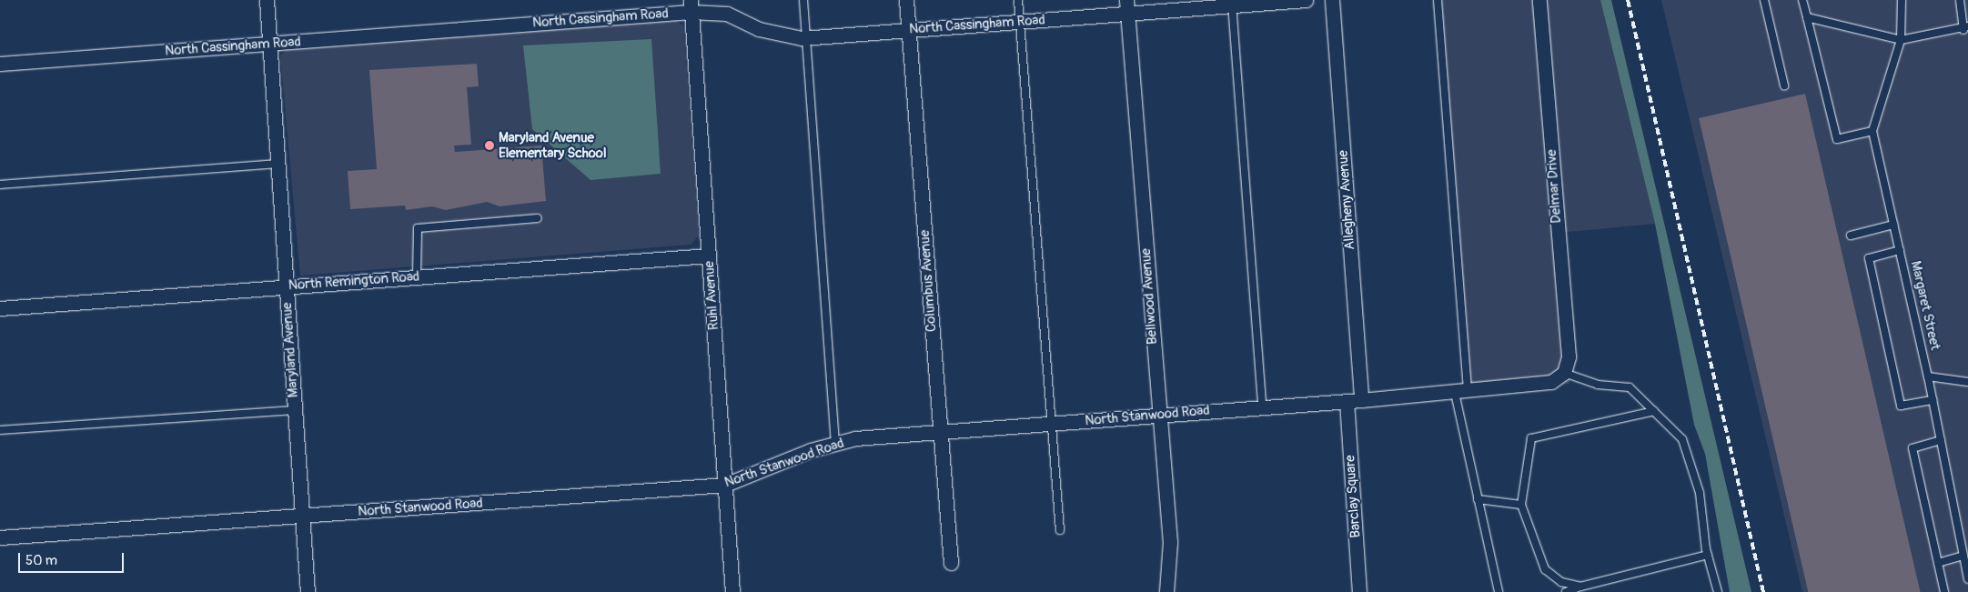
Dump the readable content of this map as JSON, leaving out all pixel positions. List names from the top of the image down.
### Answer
{
  "streets": {
    "street": [
      "North Cassingham Road",
      "Delmar Drive",
      "Allegheny Avenue",
      "North Remington Road",
      "Columbus Avenue",
      "Ruhl Avenue",
      "Bellwood Avenue",
      "Maryland Avenue",
      "North Stanwood Road",
      "Barclay Square"
    ],
    "lane": ["Margaret Street"]
  },
  "crossings": [
    ["North Cassingham Road", "Columbus Avenue"],
    ["North Cassingham Road", "Ruhl Avenue"],
    ["North Cassingham Road", "Bellwood Avenue"],
    ["North Cassingham Road", "Maryland Avenue"],
    ["Delmar Drive", "North Stanwood Road"],
    ["Allegheny Avenue", "North Stanwood Road"],
    ["North Remington Road", "Ruhl Avenue"],
    ["North Remington Road", "Maryland Avenue"],
    ["Columbus Avenue", "North Stanwood Road"],
    ["Ruhl Avenue", "North Stanwood Road"],
    ["Bellwood Avenue", "North Stanwood Road"],
    ["Maryland Avenue", "North Stanwood Road"],
    ["North Stanwood Road", "Barclay Square"]
  ],
  "places": ["Maryland Avenue Elementary School"],
  "scale_bar": "50 m"
}
